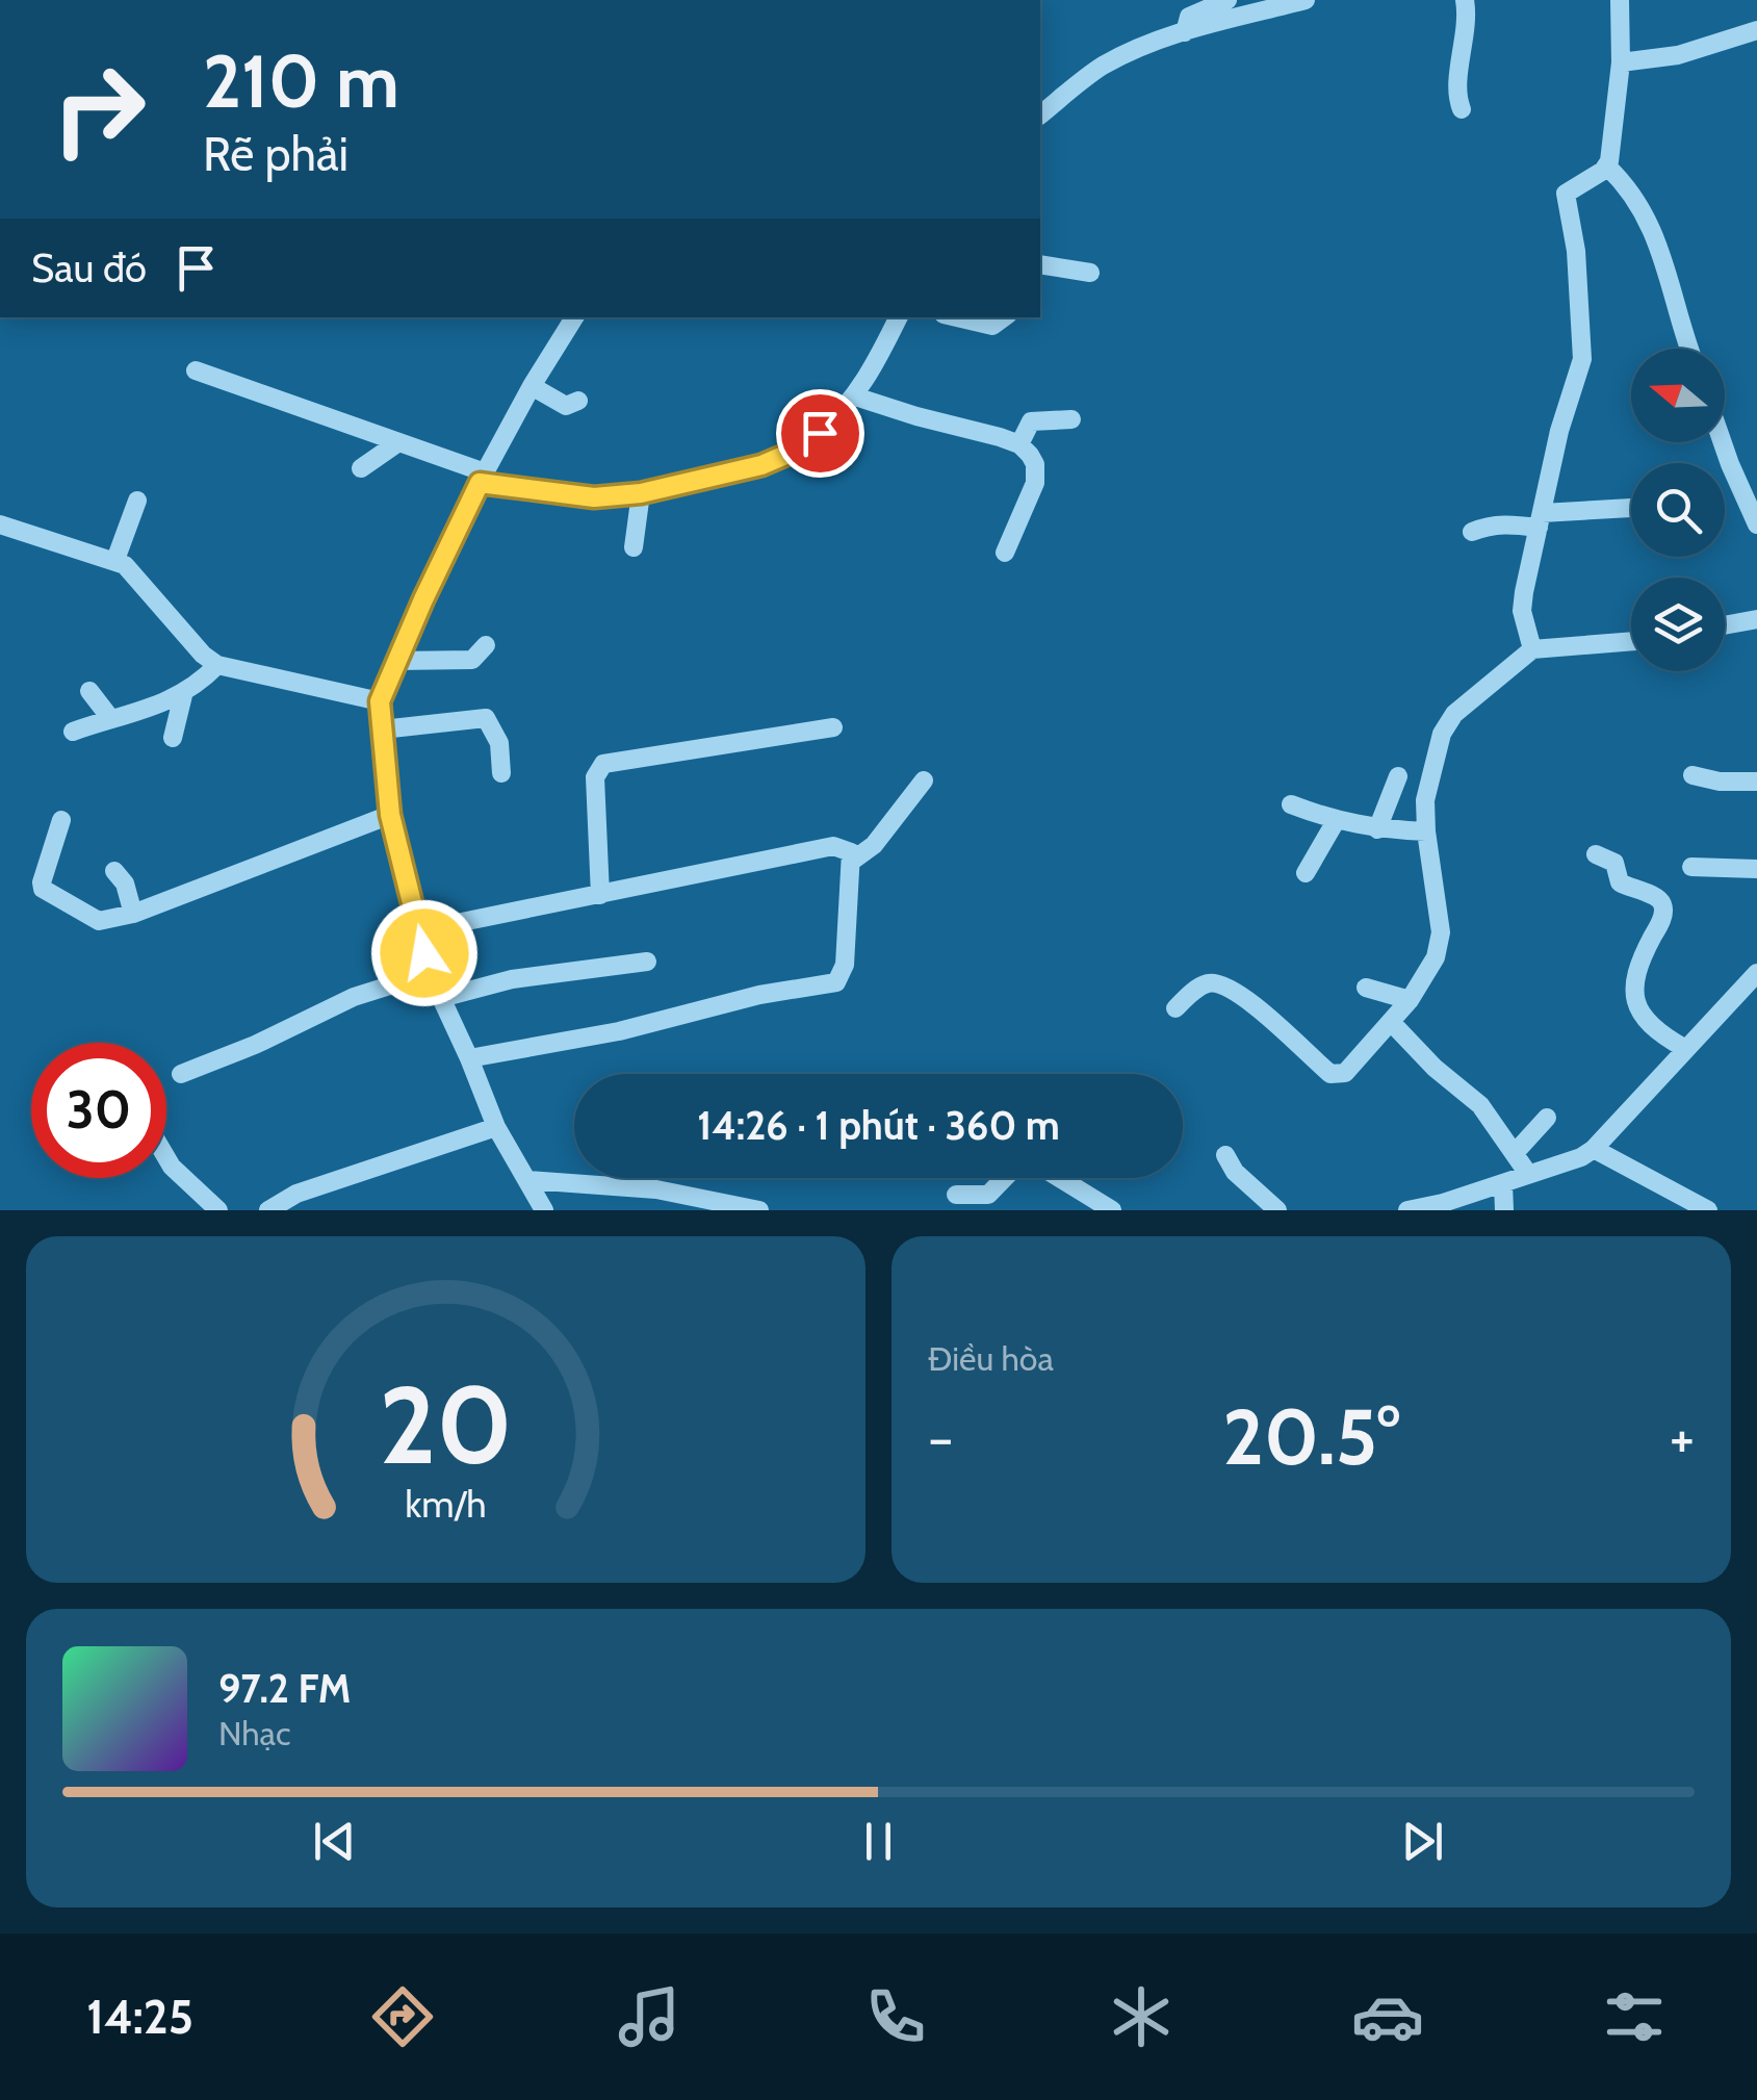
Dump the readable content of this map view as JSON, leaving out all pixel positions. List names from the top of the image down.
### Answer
{
  "north": "left",
  "page": {
    "turn": ["210 m", "Rẽ phải"],
    "then": "Sau đó",
    "limit": "30",
    "trip": "14:26 · 1 phút · 360 m",
    "tile": "Điều hòa",
    "heat": ["−", "20.5°", "+"],
    "song": ["97.2 FM", "Nhạc"],
    "tabs": "14:25",
    "gauge": ["20", "km/h"]
  }
}
